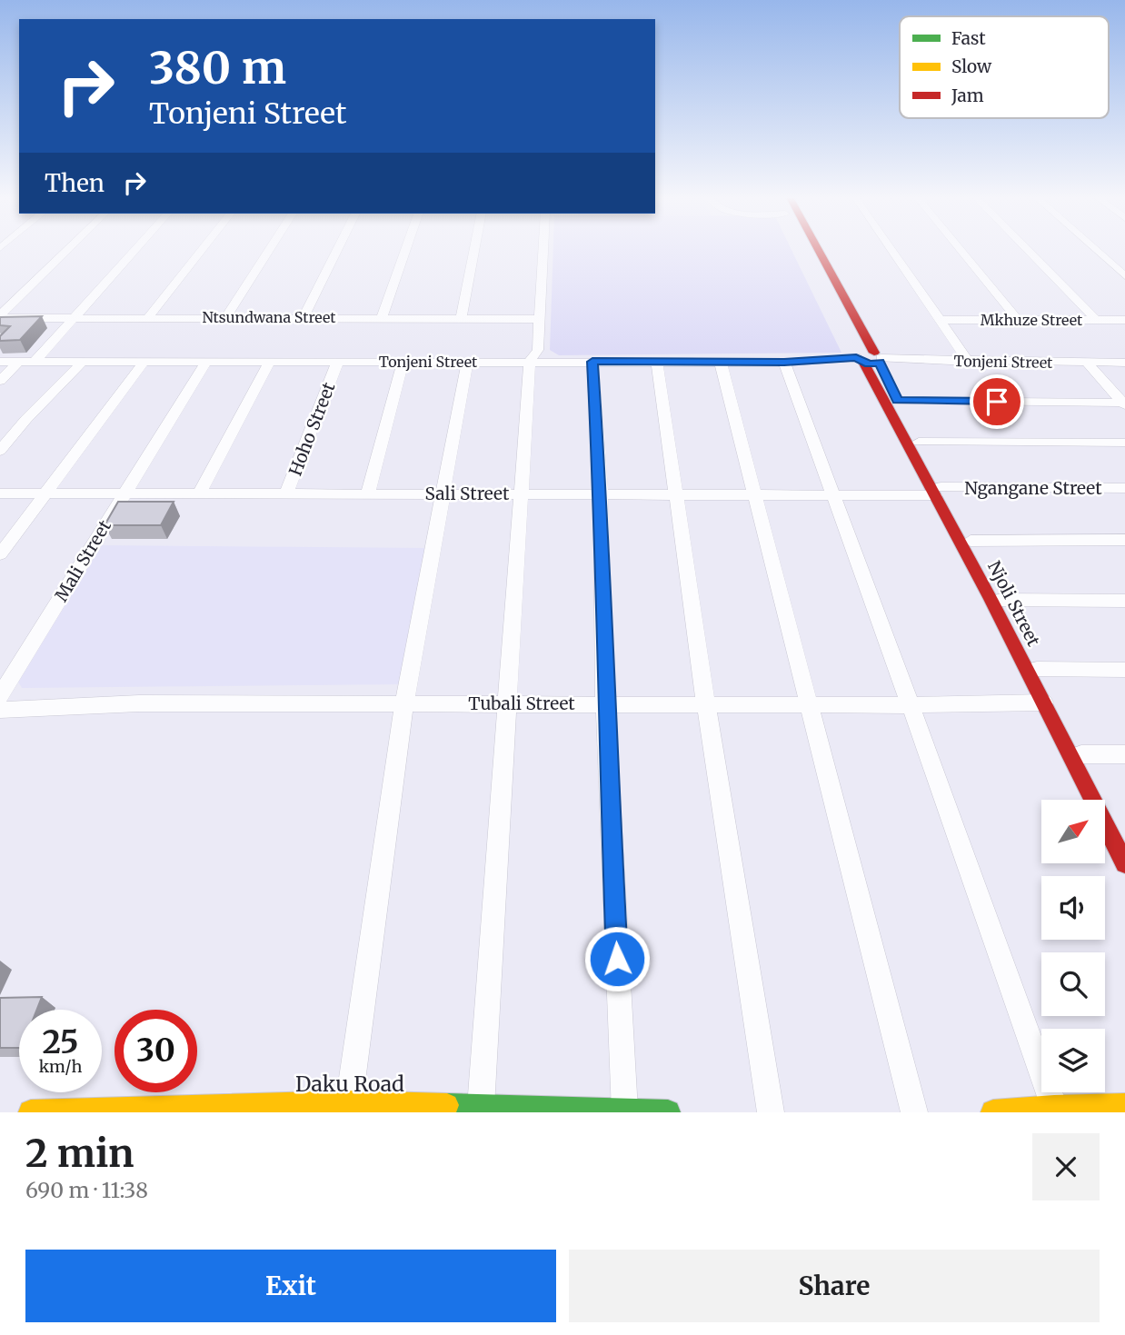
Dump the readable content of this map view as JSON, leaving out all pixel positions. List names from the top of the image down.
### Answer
{
  "streets": {
    "main road": ["Njoli Street", "Daku Road"],
    "street": [
      "Ntsundwana Street",
      "Mkhuze Street",
      "Tonjeni Street",
      "Hoho Street",
      "Ngangane Street",
      "Sali Street",
      "Mali Street",
      "Tubali Street"
    ]
  },
  "crossings": [
    ["Tonjeni Street", "Hoho Street"],
    ["Tonjeni Street", "Mali Street"],
    ["Tonjeni Street", "Njoli Street"],
    ["Hoho Street", "Sali Street"],
    ["Ngangane Street", "Sali Street"],
    ["Ngangane Street", "Njoli Street"],
    ["Sali Street", "Mali Street"],
    ["Sali Street", "Njoli Street"],
    ["Njoli Street", "Tubali Street"]
  ],
  "legend": ["Fast", "Slow", "Jam"],
  "north": "top right",
  "page": {
    "turn": ["380 m", "Tonjeni Street"],
    "then": "Then",
    "speed": "25 km/h",
    "limit": "30",
    "heading": ["2 min", "690 m · 11:38"],
    "buttons": ["Exit", "Share"]
  }
}
